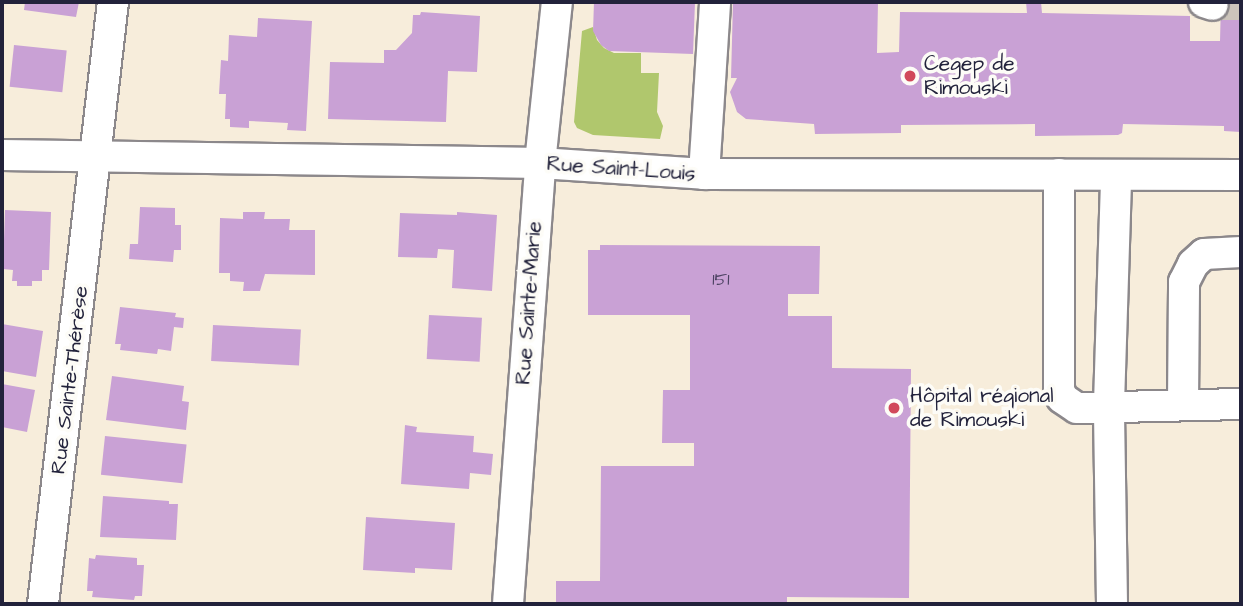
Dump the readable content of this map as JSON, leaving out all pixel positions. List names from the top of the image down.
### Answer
{
  "streets": {
    "street": ["Rue Saint-Louis", "Rue Sainte-Marie", "Rue Sainte-Thérèse"]
  },
  "crossings": [
    ["Rue Saint-Louis", "Rue Sainte-Marie"],
    ["Rue Saint-Louis", "Rue Sainte-Thérèse"]
  ],
  "places": ["Cegep de Rimouski", "Hôpital régional de Rimouski"],
  "house_numbers": ["151"]
}
